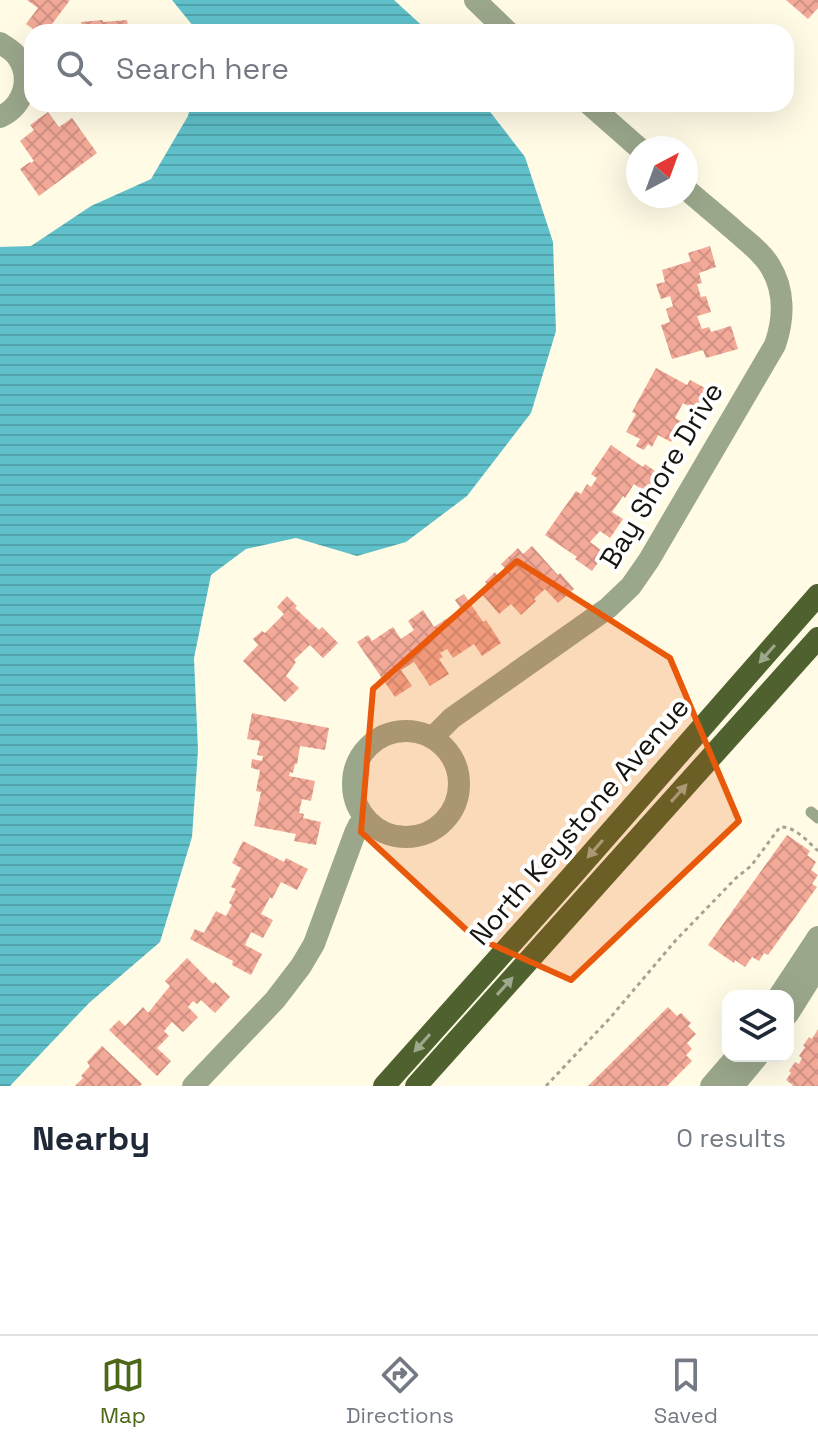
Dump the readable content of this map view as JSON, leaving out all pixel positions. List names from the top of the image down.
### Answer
{
  "streets": {
    "main road": ["North Keystone Avenue"],
    "street": ["Bay Shore Drive"]
  },
  "north": "top right",
  "page": {
    "search": "Search here",
    "heading": ["Nearby", "0 results"],
    "nav": ["Map", "Directions", "Saved"]
  }
}
